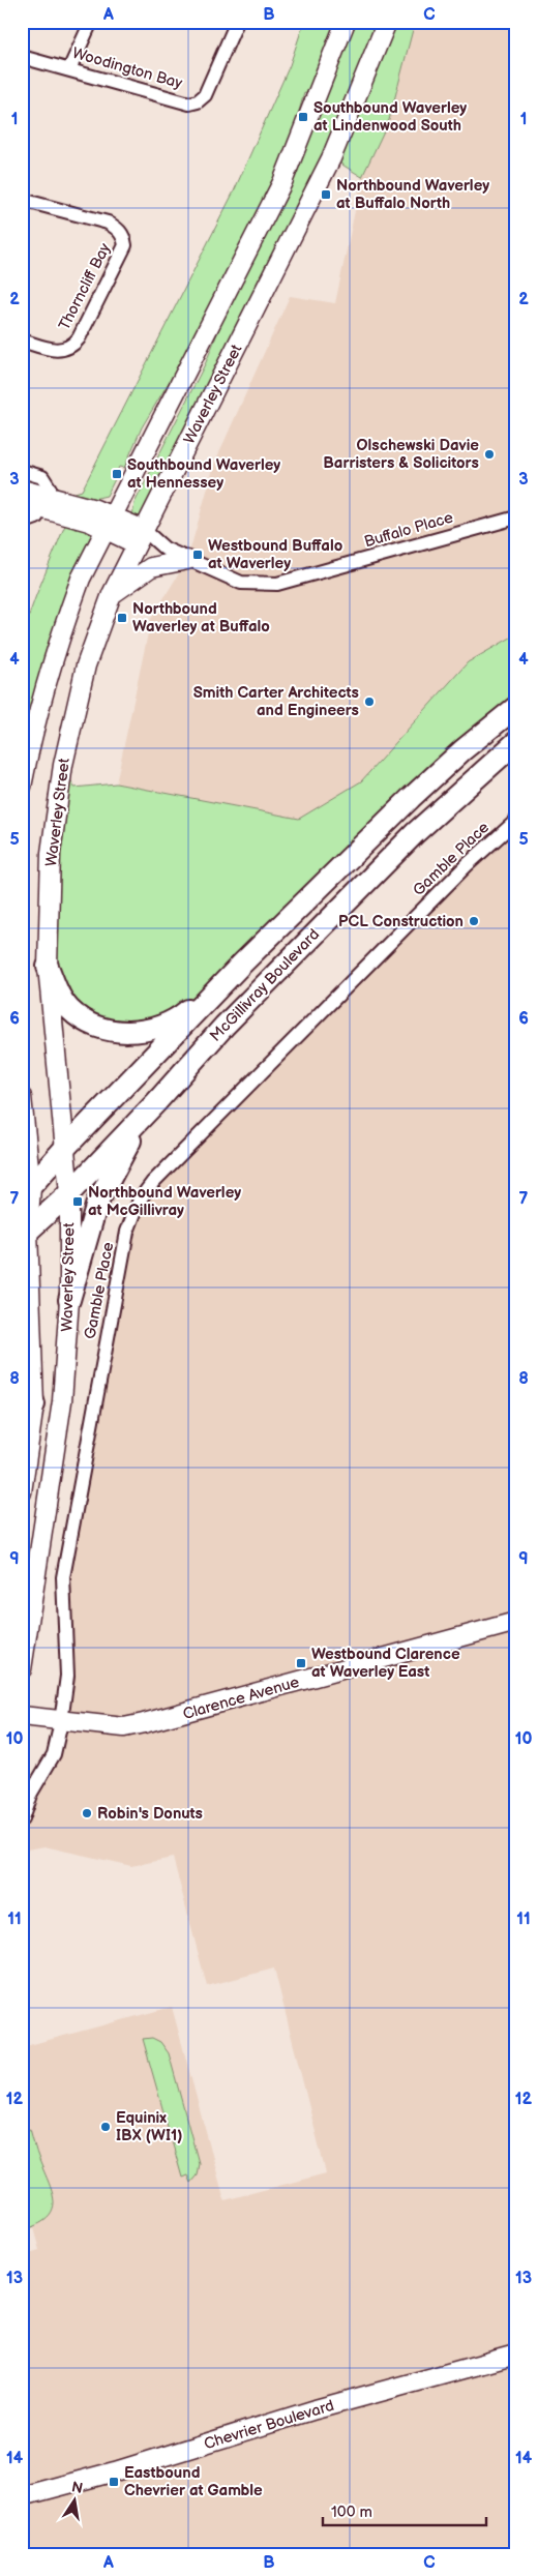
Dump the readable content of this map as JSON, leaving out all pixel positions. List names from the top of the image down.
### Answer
{
  "streets": {
    "main road": [
      "Waverley Street",
      "McGillivray Boulevard",
      "Clarence Avenue",
      "Chevrier Boulevard"
    ],
    "street": [
      "Woodington Bay",
      "Thorncliff Bay",
      "Buffalo Place",
      "Gamble Place"
    ]
  },
  "crossings": [
    ["Waverley Street", "Buffalo Place"],
    ["Waverley Street", "McGillivray Boulevard"],
    ["Gamble Place", "Clarence Avenue"]
  ],
  "places": {
    "transit": [
      "Southbound Waverley at Lindenwood South",
      "Northbound Waverley at Buffalo North",
      "Southbound Waverley at Hennessey",
      "Westbound Buffalo at Waverley",
      "Northbound Waverley at Buffalo",
      "Northbound Waverley at McGillivray",
      "Westbound Clarence at Waverley East",
      "Eastbound Chevrier at Gamble"
    ],
    "other": [
      "Olschewski Davie Barristers & Solicitors",
      "Smith Carter Architects and Engineers",
      "PCL Construction",
      "Robin's Donuts",
      "Equinix IBX (WI1)"
    ]
  },
  "scale_bar": "100 m",
  "north": "top",
  "grid": {
    "columns": ["A", "B", "C"],
    "rows": [
      "1",
      "2",
      "3",
      "4",
      "5",
      "6",
      "7",
      "8",
      "9",
      "10",
      "11",
      "12",
      "13",
      "14"
    ]
  }
}
